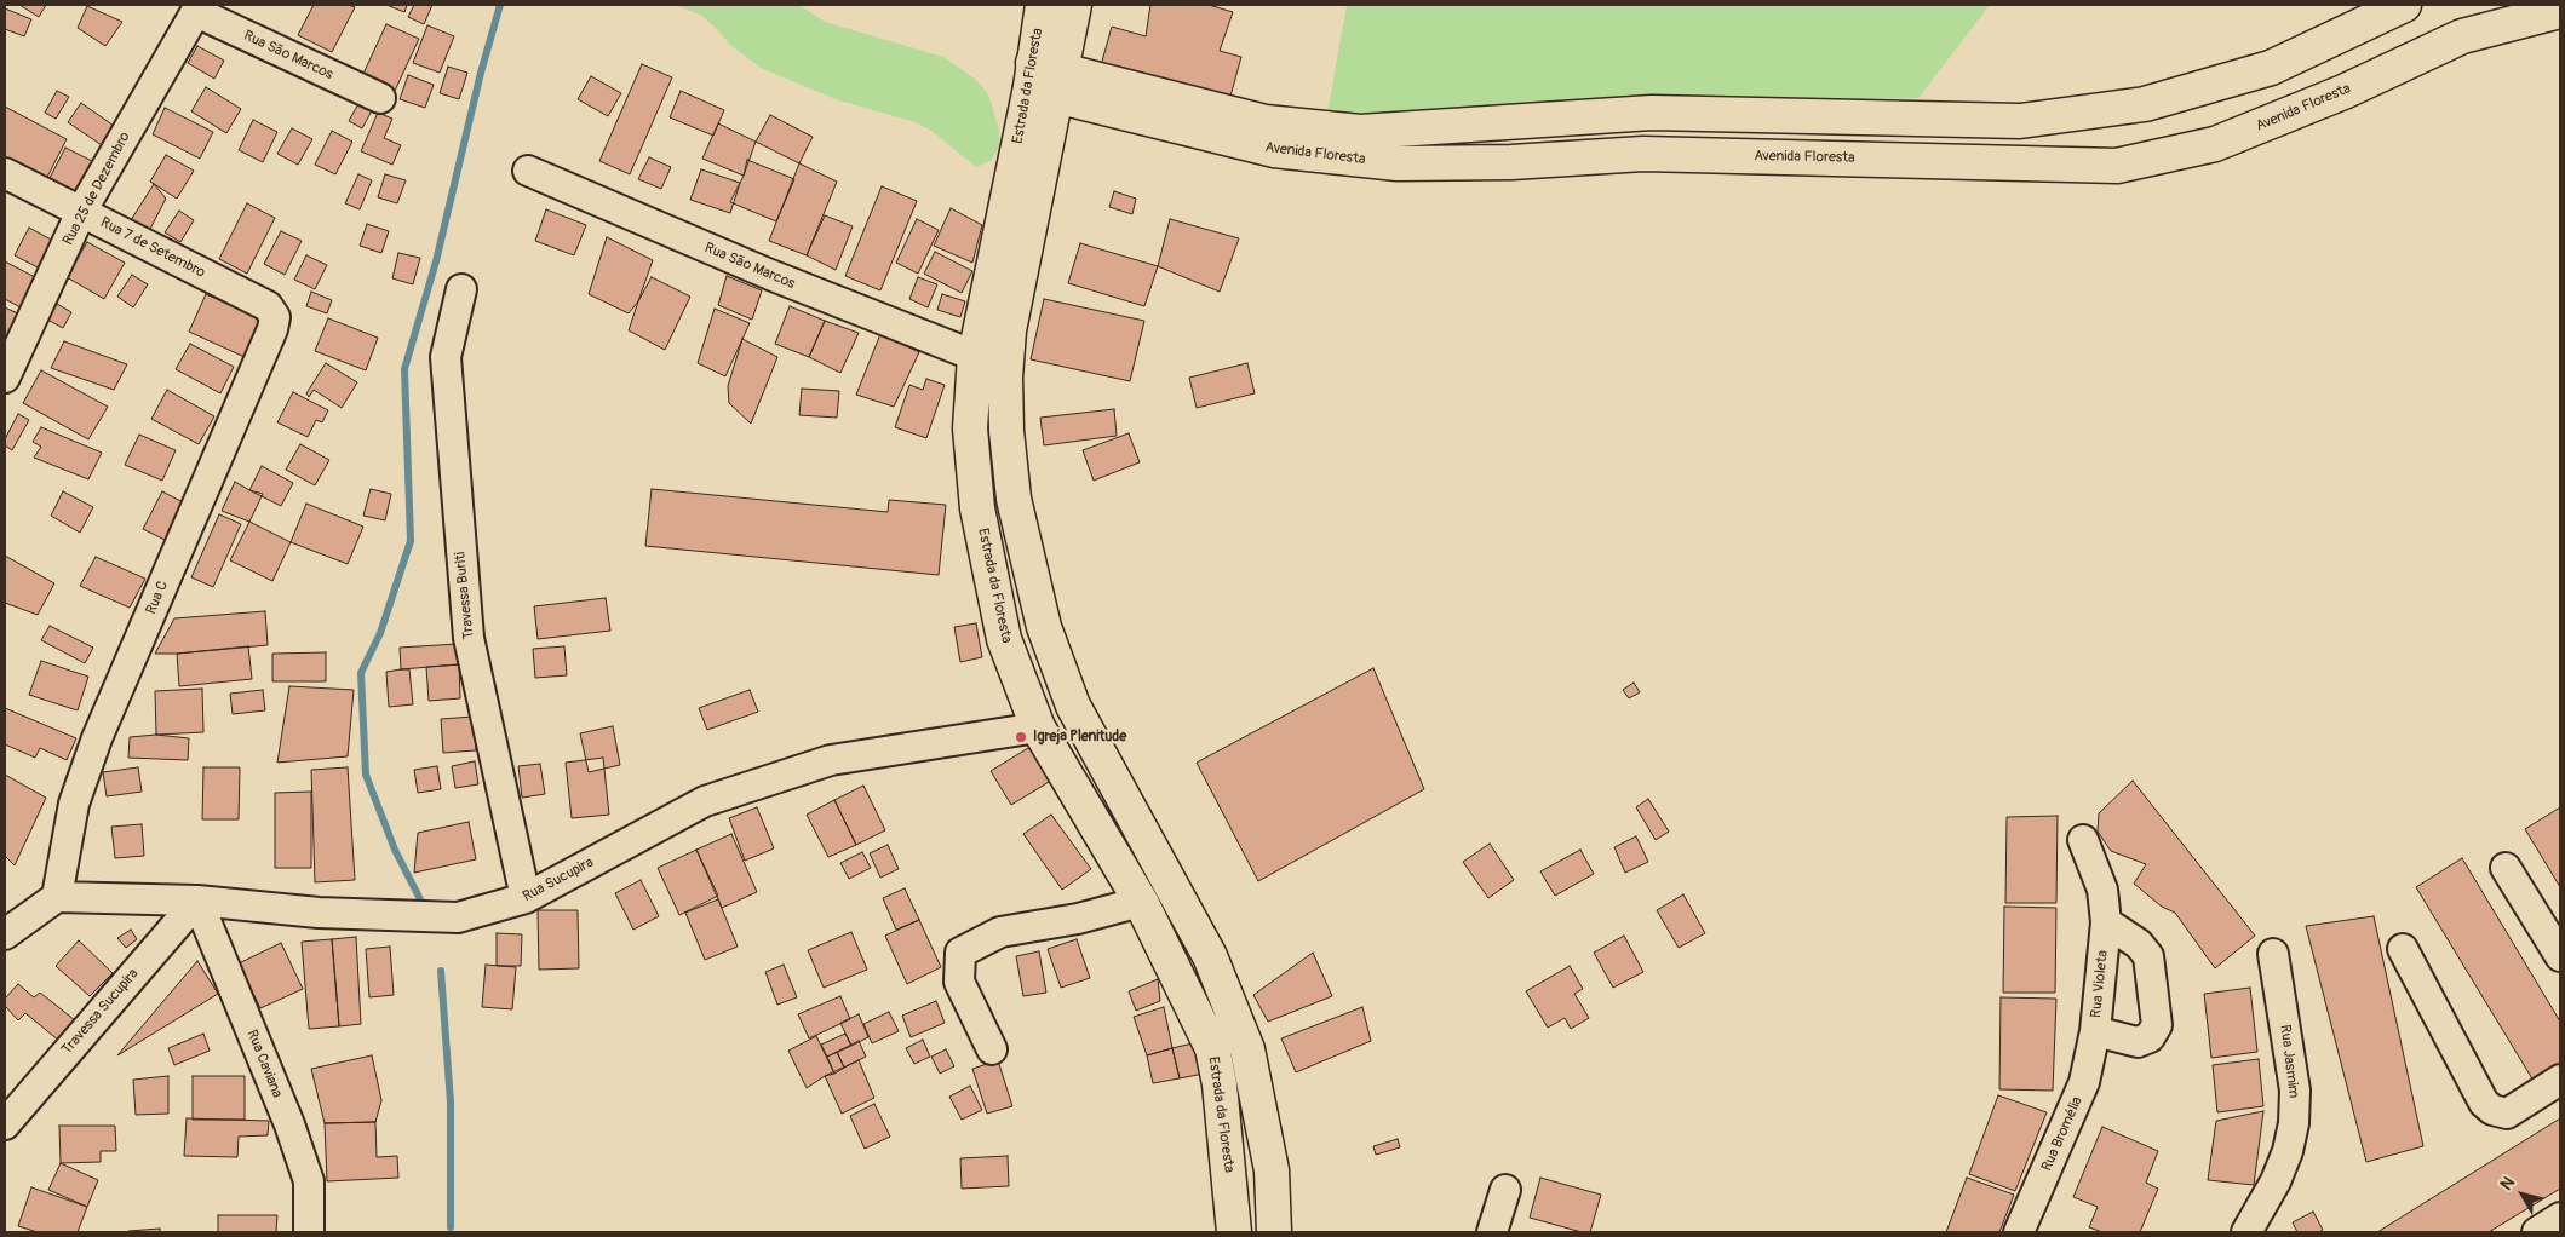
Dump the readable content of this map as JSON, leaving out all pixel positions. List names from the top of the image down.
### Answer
{
  "streets": {
    "street": [
      "Rua São Marcos",
      "Estrada da Floresta",
      "Avenida Floresta",
      "Rua 25 de Dezembro",
      "Rua 7 de Setembro",
      "Travessa Buriti",
      "Rua C",
      "Rua Sucupira",
      "Rua Violeta",
      "Travessa Sucupira",
      "Rua Jasmim",
      "Rua Caviana",
      "Rua Bromélia"
    ]
  },
  "crossings": [
    ["Rua São Marcos", "Estrada da Floresta"],
    ["Rua São Marcos", "Rua 25 de Dezembro"],
    ["Estrada da Floresta", "Avenida Floresta"],
    ["Estrada da Floresta", "Rua Sucupira"],
    ["Rua 25 de Dezembro", "Rua 7 de Setembro"],
    ["Rua 7 de Setembro", "Rua C"],
    ["Travessa Buriti", "Rua Sucupira"],
    ["Rua C", "Rua Sucupira"],
    ["Rua Sucupira", "Travessa Sucupira"],
    ["Rua Sucupira", "Rua Caviana"],
    ["Rua Violeta", "Rua Bromélia"],
    ["Travessa Sucupira", "Rua Caviana"]
  ],
  "places": ["Igreja Plenitude"],
  "north": "top left"
}
